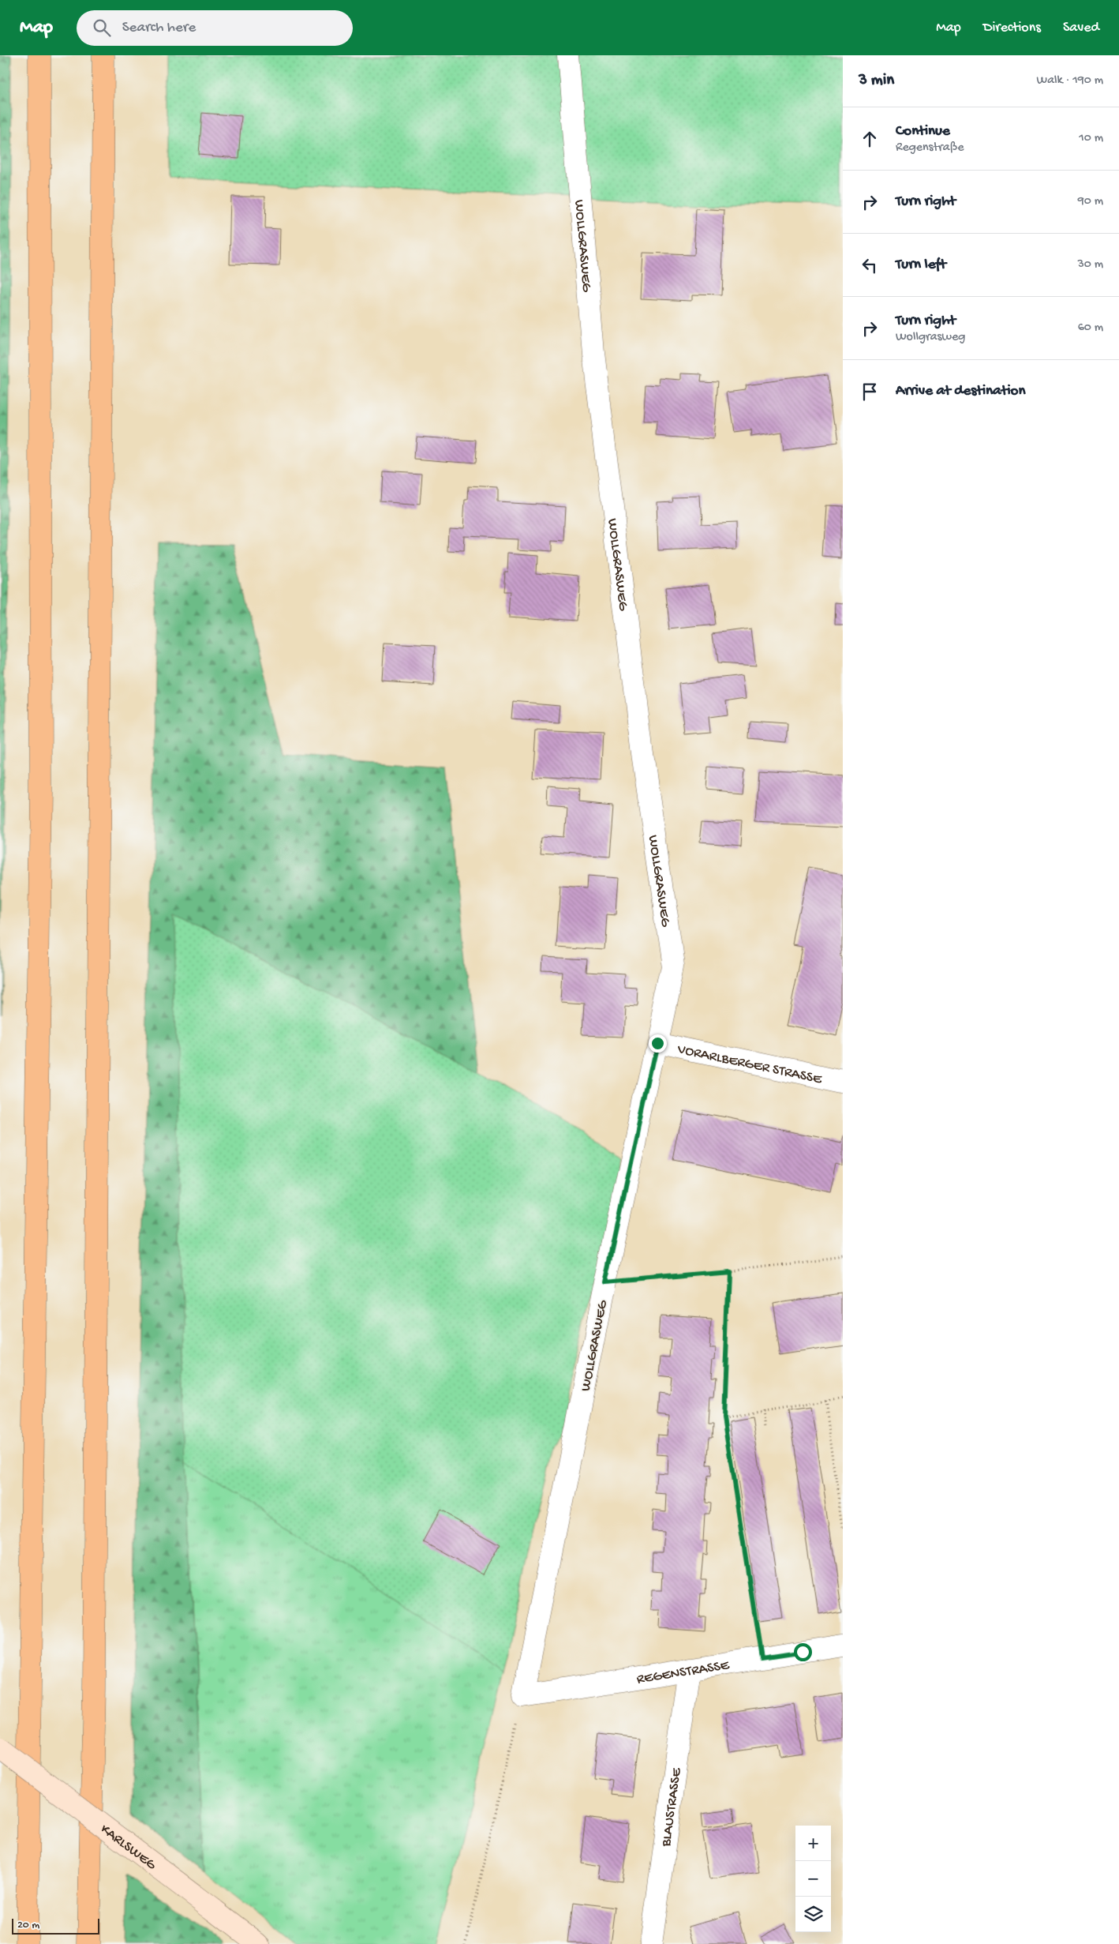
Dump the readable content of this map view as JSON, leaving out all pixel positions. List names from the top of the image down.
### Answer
{
  "streets": {
    "street": [
      "WOLLGRASWEG",
      "VORARLBERGER STRASSE",
      "REGENSTRASSE",
      "BLAUSTRASSE",
      "KARLSWEG"
    ]
  },
  "crossings": [
    ["WOLLGRASWEG", "VORARLBERGER STRASSE"],
    ["WOLLGRASWEG", "REGENSTRASSE"],
    ["REGENSTRASSE", "BLAUSTRASSE"]
  ],
  "scale_bar": "20 m",
  "page": {
    "header": "Map",
    "search": "Search here",
    "nav": ["Map", "Directions", "Saved"],
    "heading": ["3 min", "Walk · 190 m"],
    "list": [
      ["Continue", "Regenstraße", "10 m"],
      ["Turn right", "90 m"],
      ["Turn left", "30 m"],
      ["Turn right", "Wollgrasweg", "60 m"],
      "Arrive at destination"
    ],
    "map_buttons": ["+", "−"],
    "scale": "20 m"
  }
}
